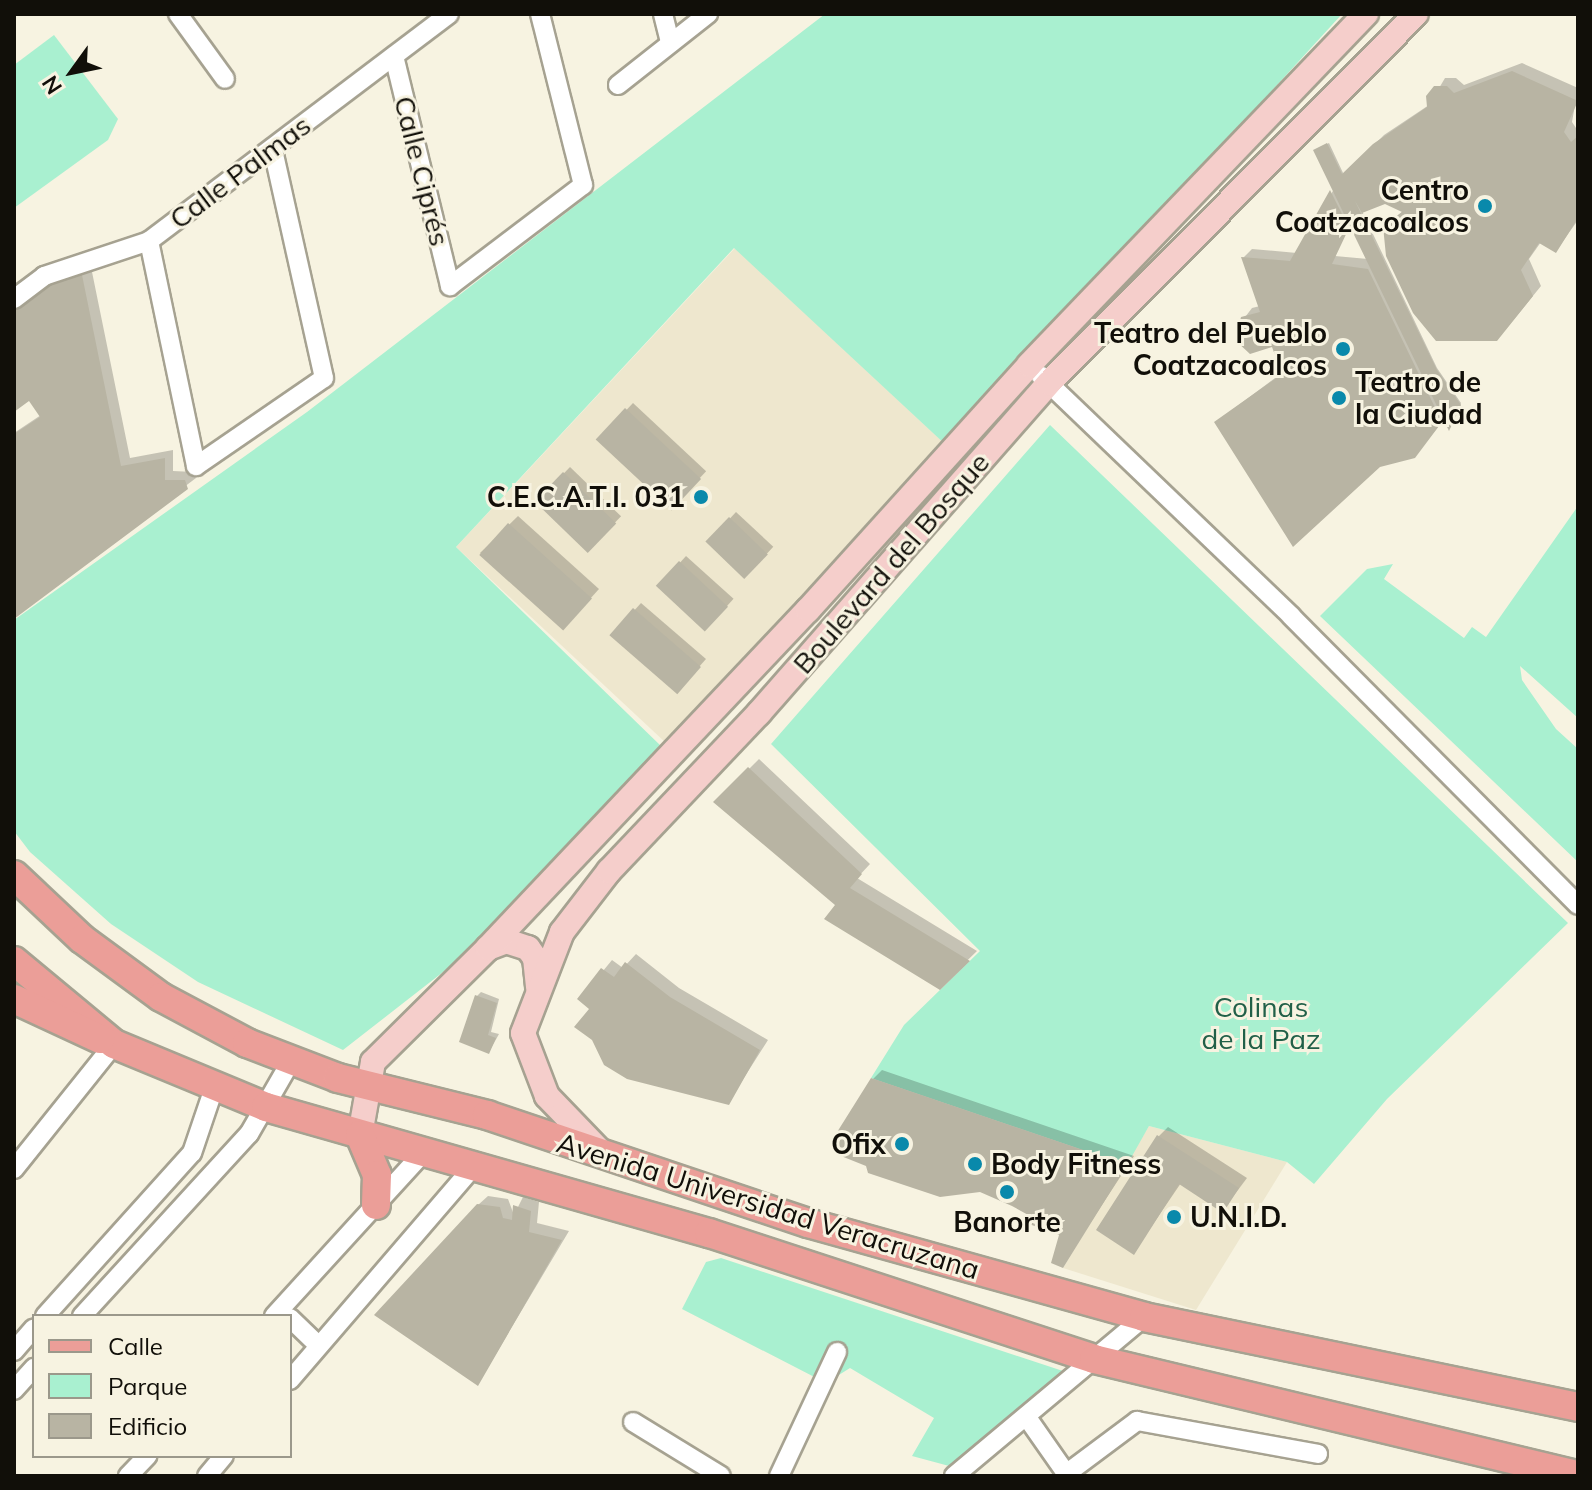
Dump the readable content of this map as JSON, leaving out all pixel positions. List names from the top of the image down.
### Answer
{
  "streets": {
    "main road": ["Boulevard del Bosque", "Avenida Universidad Veracruzana"],
    "street": ["Calle Ciprés", "Calle Palmas"]
  },
  "crossings": [
    ["Calle Ciprés", "Calle Palmas"],
    ["Boulevard del Bosque", "Avenida Universidad Veracruzana"]
  ],
  "parks": ["Colinas de la Paz"],
  "places": [
    "Centro Coatzacoalcos",
    "Teatro del Pueblo Coatzacoalcos",
    "Teatro de la Ciudad",
    "C.E.C.A.T.I. 031",
    "Ofix",
    "Body Fitness",
    "Banorte",
    "U.N.I.D."
  ],
  "legend": ["Calle", "Parque", "Edificio"],
  "north": "bottom left"
}
